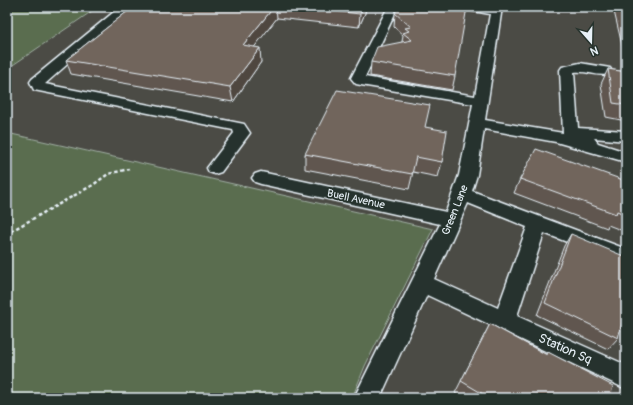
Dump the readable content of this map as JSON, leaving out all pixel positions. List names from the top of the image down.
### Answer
{
  "streets": {
    "street": ["Buell Avenue", "Green Lane", "Station Sq"]
  },
  "crossings": [
    ["Buell Avenue", "Green Lane"],
    ["Green Lane", "Station Sq"]
  ],
  "north": "bottom"
}
